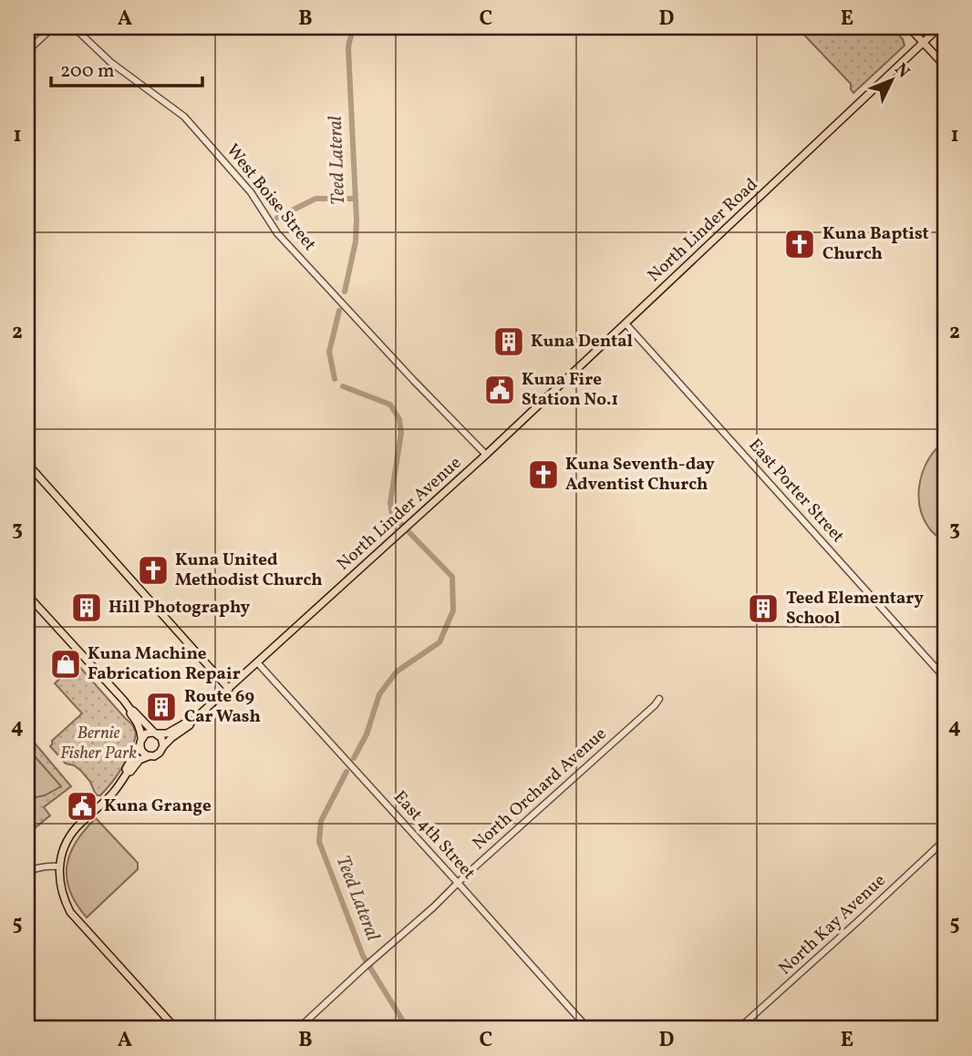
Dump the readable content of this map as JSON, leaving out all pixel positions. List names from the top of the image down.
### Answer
{
  "streets": {
    "main road": ["North Linder Road", "North Linder Avenue"],
    "street": [
      "West Boise Street",
      "East Porter Street",
      "North Orchard Avenue",
      "East 4th Street",
      "North Kay Avenue"
    ]
  },
  "crossings": [
    ["West Boise Street", "North Linder Road"],
    ["West Boise Street", "North Linder Avenue"],
    ["North Linder Road", "East Porter Street"],
    ["North Linder Road", "North Linder Avenue"],
    ["North Linder Avenue", "East 4th Street"],
    ["North Orchard Avenue", "East 4th Street"]
  ],
  "water": ["Teed Lateral"],
  "parks": ["Bernie Fisher Park"],
  "places": {
    "church": ["Kuna Baptist Church", "Kuna Seventh-day Adventist Church", "Kuna United Methodist Church"],
    "building": [
      "Kuna Dental",
      "Hill Photography",
      "Teed Elementary School",
      "Route 69 Car Wash"
    ],
    "public building": ["Kuna Fire Station No.1", "Kuna Grange"],
    "shop": ["Kuna Machine Fabrication Repair"]
  },
  "scale_bar": "200 m",
  "north": "top right",
  "grid": {
    "columns": [
      "A",
      "B",
      "C",
      "D",
      "E"
    ],
    "rows": [
      "1",
      "2",
      "3",
      "4",
      "5"
    ]
  }
}
